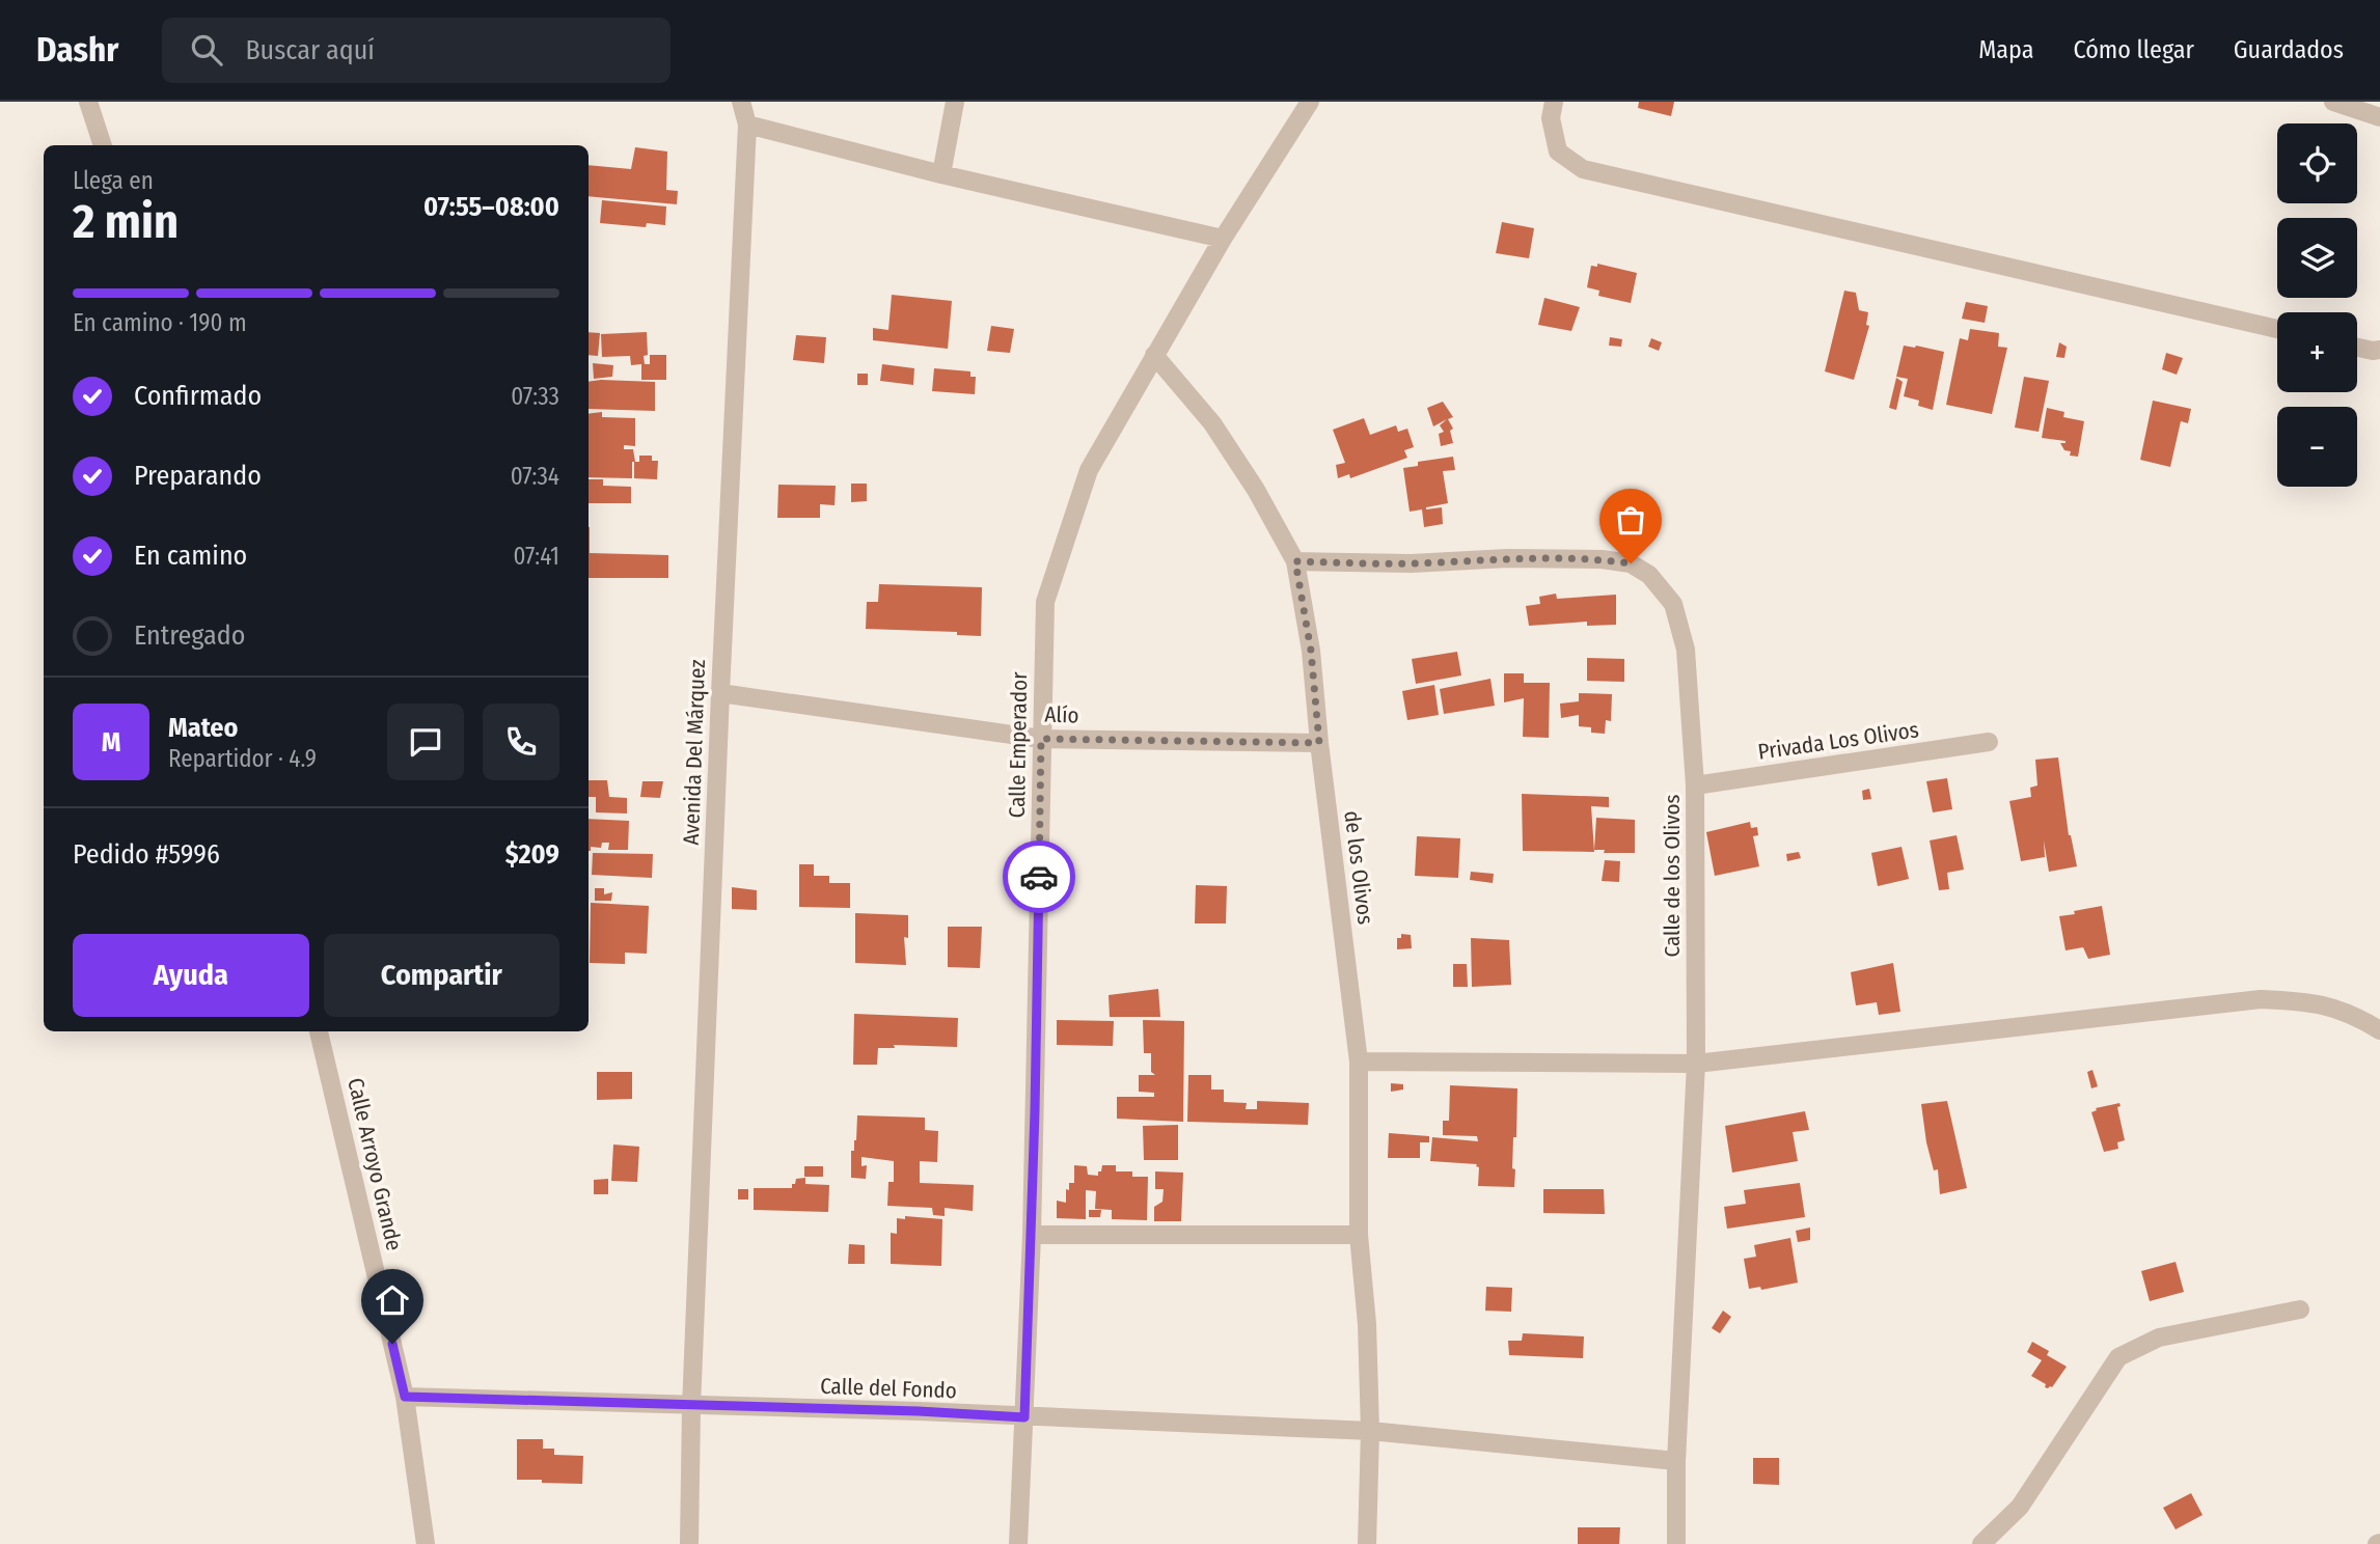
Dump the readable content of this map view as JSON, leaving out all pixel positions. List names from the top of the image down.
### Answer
{
  "streets": {
    "street": [
      "Alío",
      "Privada Los Olivos",
      "Calle Emperador",
      "Avenida Del Márquez",
      "de los Olivos",
      "Calle de los Olivos",
      "Calle Arroyo Grande",
      "Calle del Fondo"
    ]
  },
  "crossings": [
    ["Alío", "Calle Emperador"],
    ["Alío", "Avenida Del Márquez"],
    ["Alío", "de los Olivos"],
    ["Privada Los Olivos", "Calle de los Olivos"],
    ["Calle Emperador", "de los Olivos"],
    ["Calle Emperador", "Calle del Fondo"],
    ["Avenida Del Márquez", "Calle del Fondo"],
    ["de los Olivos", "Calle de los Olivos"],
    ["de los Olivos", "Calle del Fondo"],
    ["Calle de los Olivos", "Calle del Fondo"],
    ["Calle Arroyo Grande", "Calle del Fondo"]
  ],
  "page": {
    "header": "Dashr",
    "search": "Buscar aquí",
    "nav": ["Mapa", "Cómo llegar", "Guardados"],
    "map_buttons": ["+", "−"],
    "heading": ["2 min", "Llega en", "07:55–08:00"],
    "panel": [
      "Mateo",
      "Repartidor · 4.9",
      "Pedido #5996",
      "$209"
    ],
    "bar": "En camino · 190 m",
    "list": [
      ["Confirmado", "07:33"],
      ["Preparando", "07:34"],
      ["En camino", "07:41"],
      "Entregado"
    ],
    "round": "M",
    "buttons": ["Ayuda", "Compartir"]
  }
}
